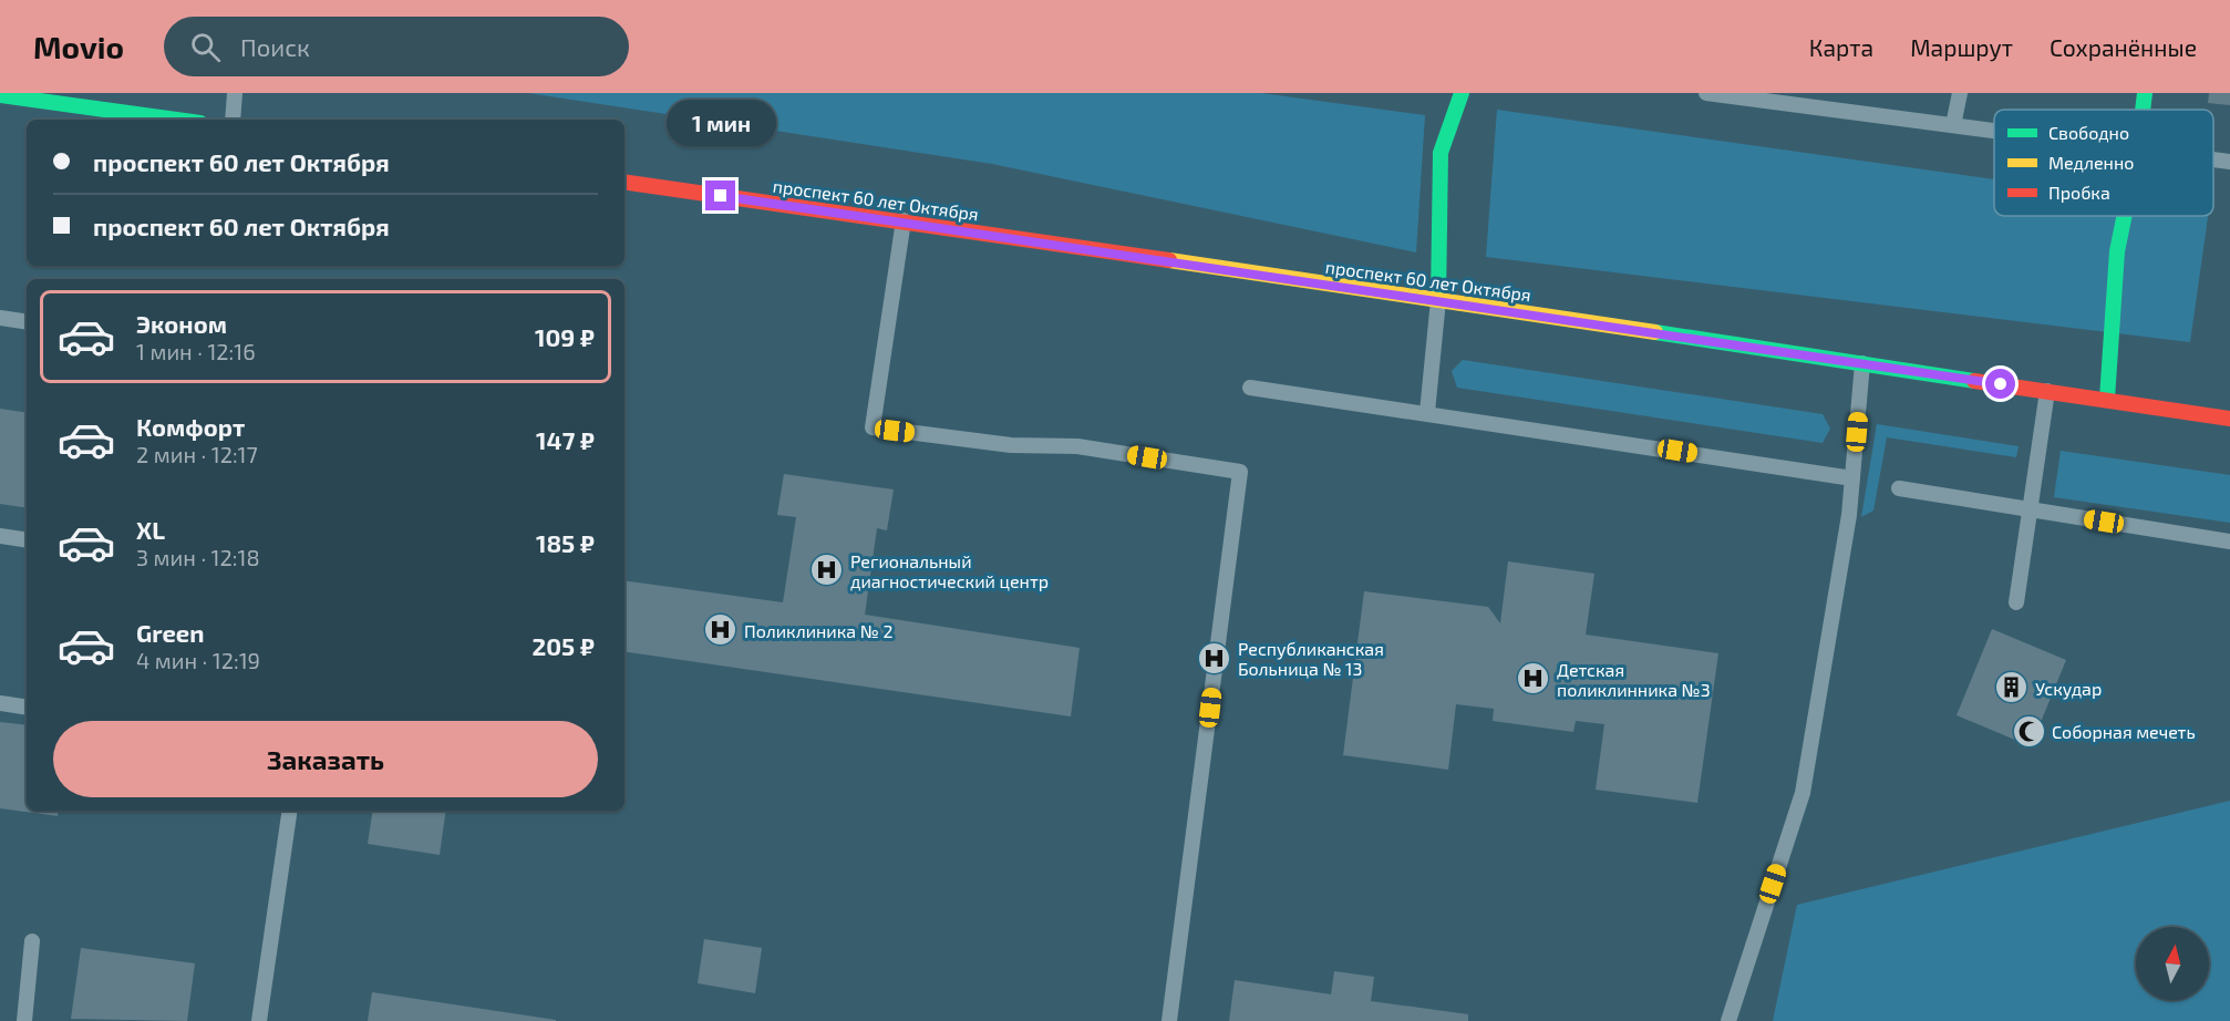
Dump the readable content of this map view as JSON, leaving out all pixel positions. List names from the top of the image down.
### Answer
{
  "streets": {
    "main road": ["проспект 60 лет Октября"]
  },
  "places": {
    "hospital": [
      "Региональный диагностический центр",
      "Поликлиника № 2",
      "Республиканская Больница № 13",
      "Детская поликлинника №3"
    ],
    "building": ["Ускудар"],
    "mosque": ["Соборная мечеть"]
  },
  "legend": ["Свободно", "Медленно", "Пробка"],
  "north": "top",
  "page": {
    "header": "Movio",
    "search": "Поиск",
    "nav": ["Карта", "Маршрут", "Сохранённые"],
    "bubble": "1 мин",
    "banner": ["проспект 60 лет Октября", "проспект 60 лет Октября"],
    "list": [
      {
        "name": "Эконом",
        "note": "1 мин · 12:16",
        "value": "109 ₽"
      },
      {
        "name": "Комфорт",
        "note": "2 мин · 12:17",
        "value": "147 ₽"
      },
      {
        "name": "XL",
        "note": "3 мин · 12:18",
        "value": "185 ₽"
      },
      {
        "name": "Green",
        "note": "4 мин · 12:19",
        "value": "205 ₽"
      }
    ],
    "buttons": "Заказать"
  }
}
